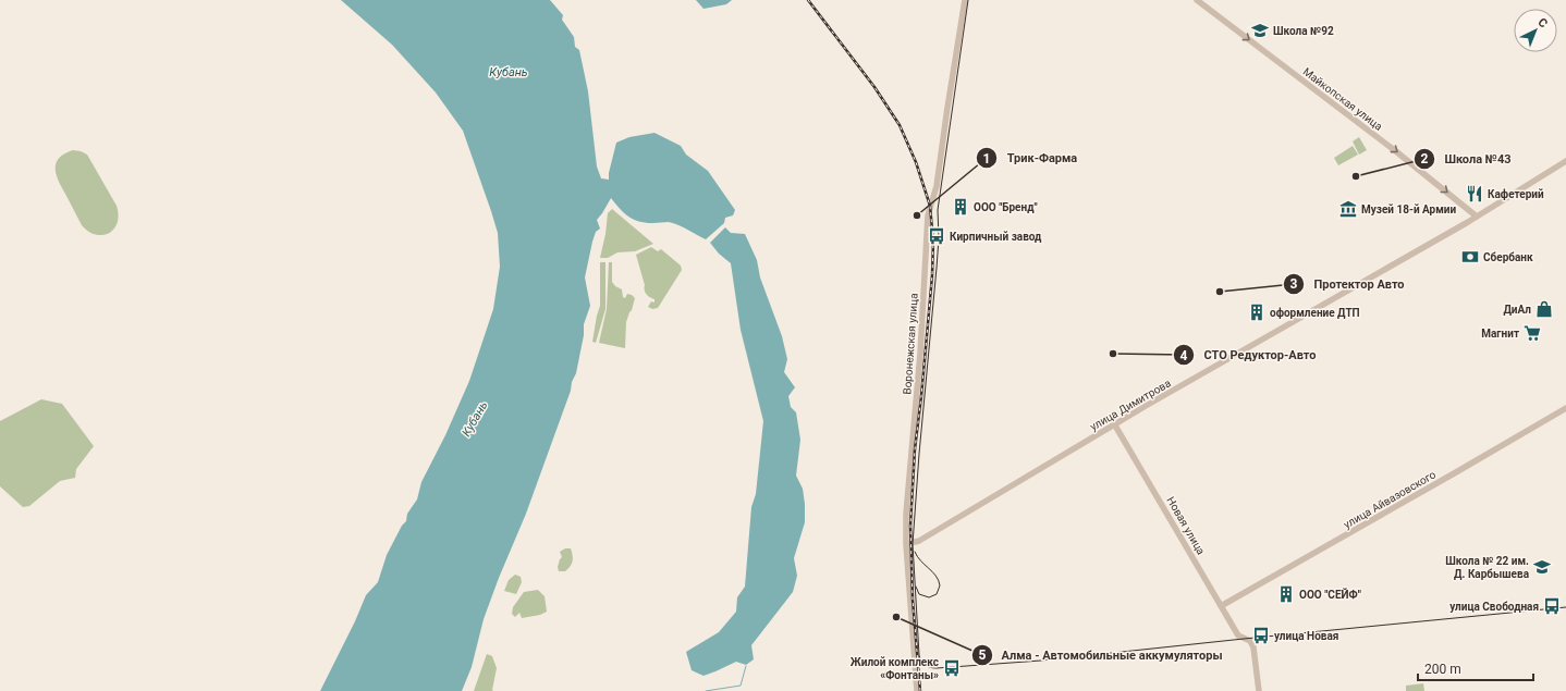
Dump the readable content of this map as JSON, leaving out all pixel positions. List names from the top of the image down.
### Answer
{
  "streets": {
    "street": [
      "Майкопская улица",
      "Воронежская улица",
      "улица Димитрова",
      "улица Айвазовского",
      "Новая улица"
    ]
  },
  "crossings": [
    ["Майкопская улица", "улица Димитрова"],
    ["Воронежская улица", "улица Димитрова"],
    ["улица Димитрова", "Новая улица"],
    ["улица Айвазовского", "Новая улица"]
  ],
  "one_way": ["Майкопская улица"],
  "water": ["Кубань"],
  "places": {
    "school or university": ["Школа №92", "Школа № 22 им. Д. Карбышева"],
    "other": [
      "Школа №43",
      "Трик-Фарма",
      "Протектор Авто",
      "СТО Редуктор-Авто",
      "Алма - Автомобильные аккумуляторы"
    ],
    "restaurant": ["Кафетерий"],
    "building": ["ООО \"Бренд\"", "оформление ДТП", "ООО \"СЕЙФ\""],
    "museum": ["Музей 18-й Армии"],
    "bus stop": [
      "Кирпичный завод",
      "улица Свободная",
      "улица Новая",
      "Жилой комплекс «Фонтаны»"
    ],
    "bank": ["Сбербанк"],
    "shop": ["ДиАл"],
    "supermarket": ["Магнит"]
  },
  "scale_bar": "200 m",
  "north": "top right"
}
